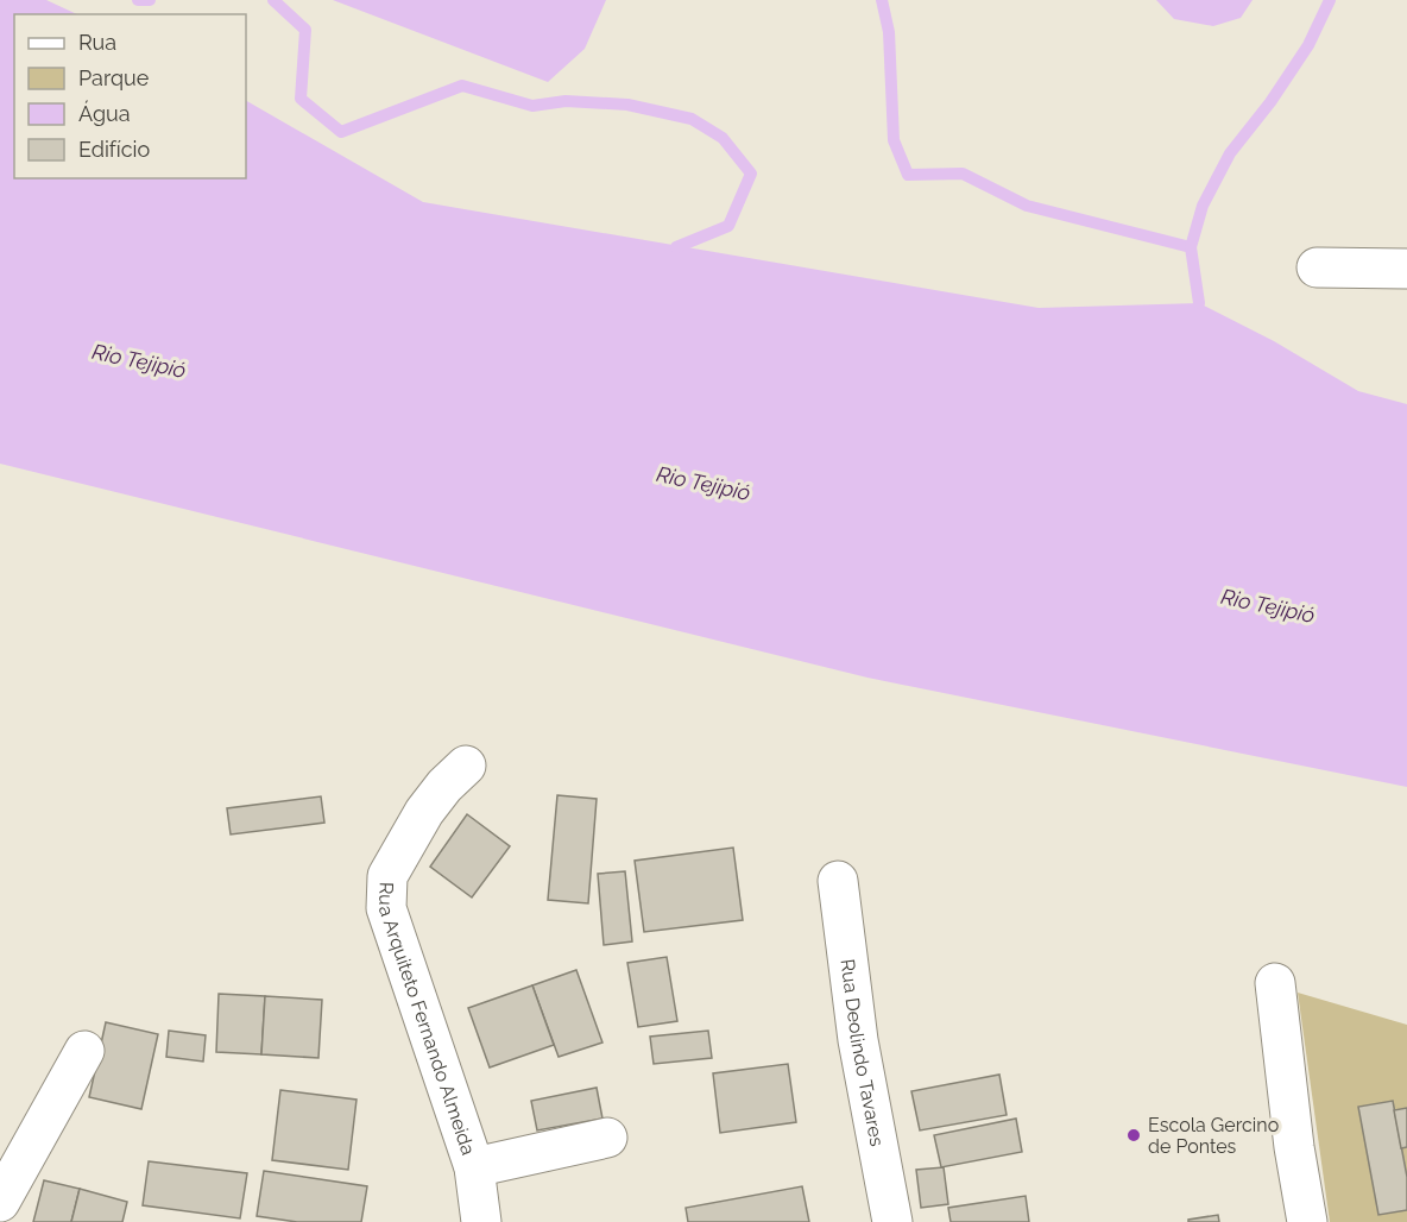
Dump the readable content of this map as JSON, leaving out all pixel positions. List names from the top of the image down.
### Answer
{
  "streets": {
    "street": ["Rua Arquiteto Fernando Almeida", "Rua Deolindo Tavares"]
  },
  "water": ["Rio Tejipió"],
  "places": ["Escola Gercino de Pontes"],
  "legend": [
    "Rua",
    "Parque",
    "Água",
    "Edifício"
  ]
}
